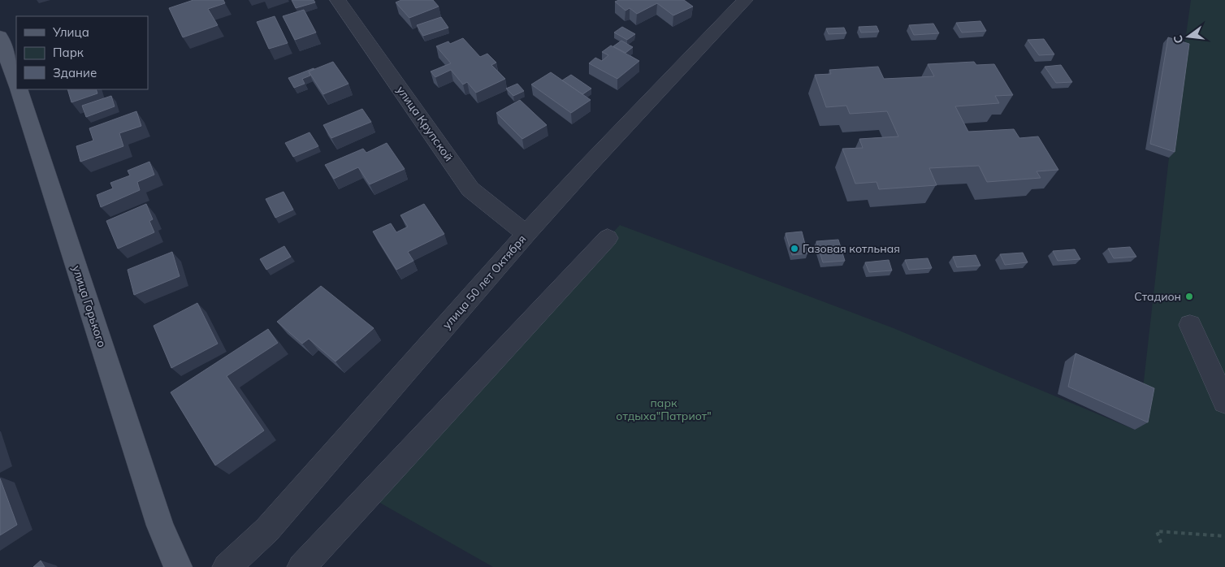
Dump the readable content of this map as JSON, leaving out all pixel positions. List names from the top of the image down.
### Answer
{
  "streets": {
    "main road": ["улица Горького"],
    "street": ["улица Крупской", "улица 50 лет Октября"]
  },
  "crossings": [
    ["улица Крупской", "улица 50 лет Октября"]
  ],
  "parks": ["парк отдыха\"Патриот\""],
  "places": ["Газовая котльная", "Стадион"],
  "legend": ["Улица", "Парк", "Здание"],
  "north": "left"
}
